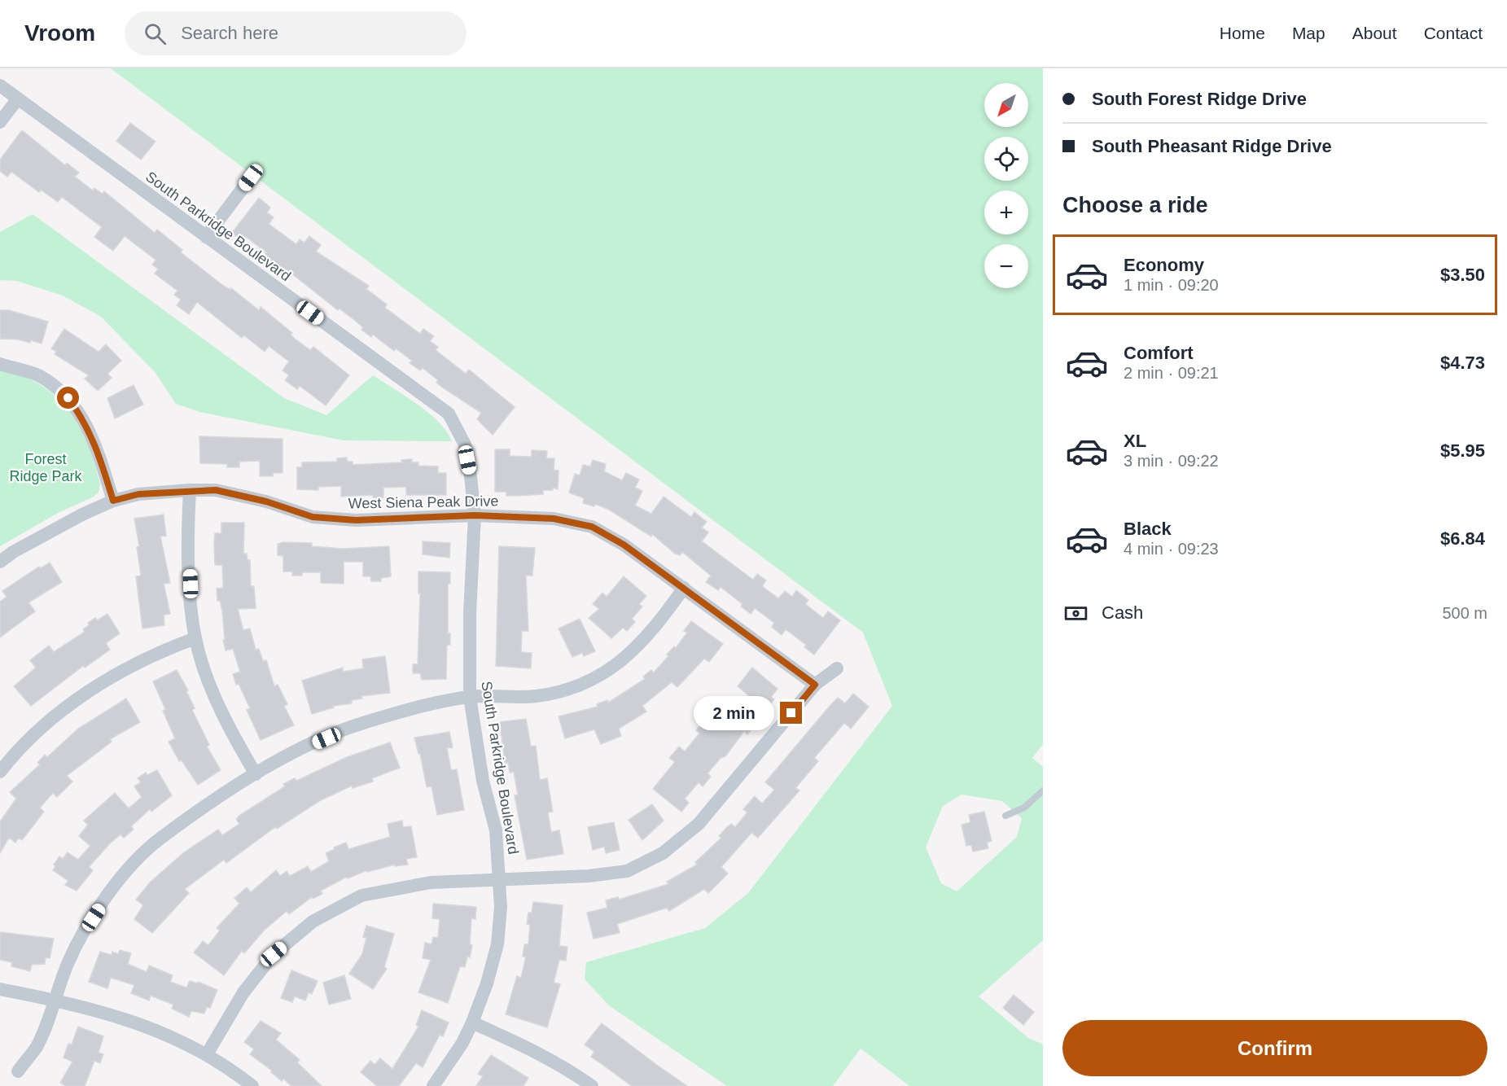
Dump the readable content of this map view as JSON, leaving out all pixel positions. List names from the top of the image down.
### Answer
{
  "streets": {
    "street": ["South Parkridge Boulevard", "West Siena Peak Drive"]
  },
  "crossings": [
    ["South Parkridge Boulevard", "West Siena Peak Drive"]
  ],
  "parks": ["Forest Ridge Park"],
  "north": "bottom left",
  "page": {
    "header": "Vroom",
    "search": "Search here",
    "nav": [
      "Home",
      "Map",
      "About",
      "Contact"
    ],
    "banner": ["South Forest Ridge Drive", "South Pheasant Ridge Drive"],
    "map_buttons": ["+", "−"],
    "heading": "Choose a ride",
    "list": [
      {
        "name": "Economy",
        "note": "1 min · 09:20",
        "value": "$3.50"
      },
      {
        "name": "Comfort",
        "note": "2 min · 09:21",
        "value": "$4.73"
      },
      {
        "name": "XL",
        "note": "3 min · 09:22",
        "value": "$5.95"
      },
      {
        "name": "Black",
        "note": "4 min · 09:23",
        "value": "$6.84"
      }
    ],
    "pay": ["Cash", "500 m"],
    "bubble": "2 min",
    "buttons": "Confirm"
  }
}
